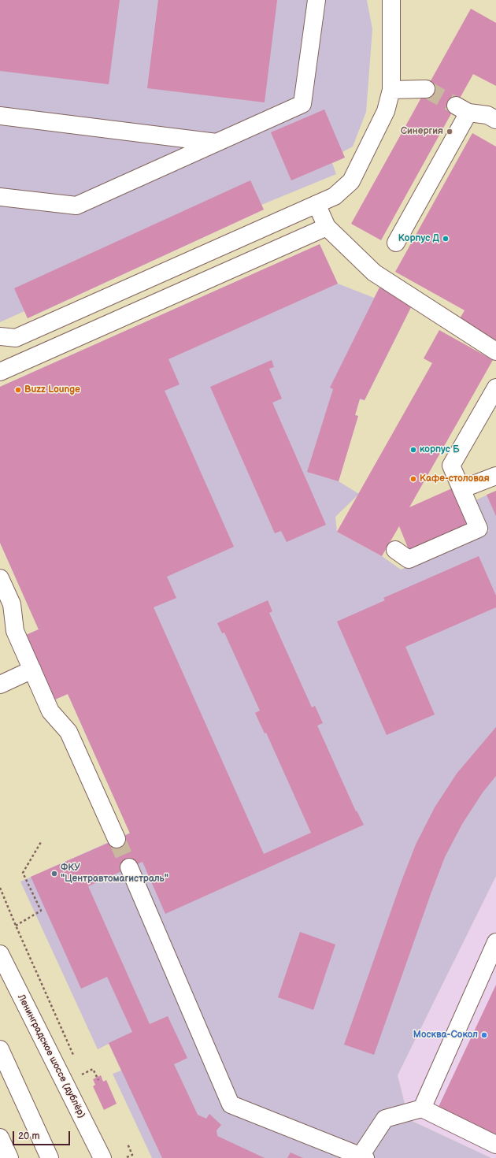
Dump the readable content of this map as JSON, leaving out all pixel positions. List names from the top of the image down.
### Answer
{
  "streets": {
    "main road": ["Ленинградское шоссе (дублёр)"]
  },
  "places": [
    "Синергия",
    "Корпус Д",
    "Buzz Lounge",
    "корпус Б",
    "Кафе-столовая",
    "ФКУ \"Центравтомагистраль\"",
    "Москва-Сокол"
  ],
  "scale_bar": "20 m"
}
